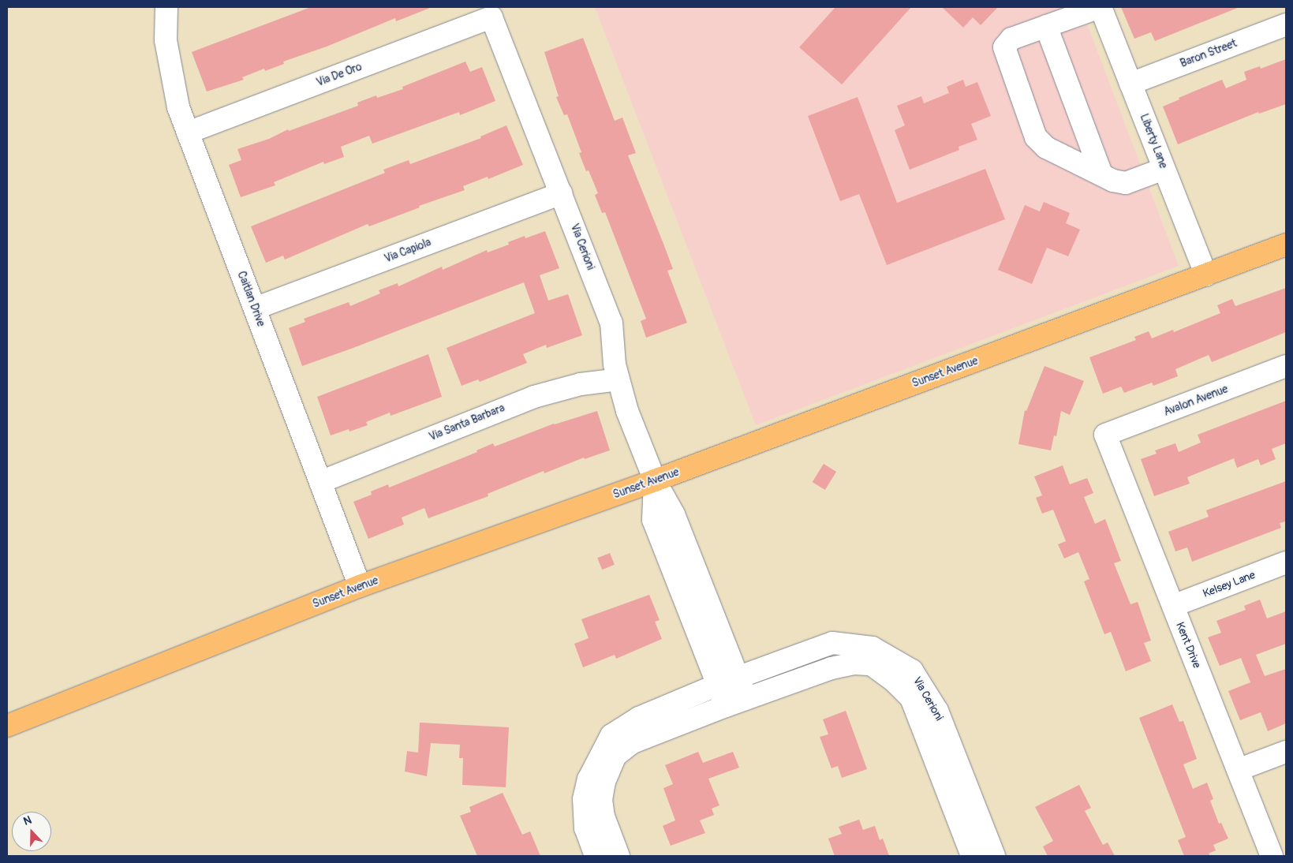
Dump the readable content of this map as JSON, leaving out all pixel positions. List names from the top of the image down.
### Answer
{
  "streets": {
    "main road": ["Sunset Avenue"],
    "street": [
      "Baron Street",
      "Via De Oro",
      "Liberty Lane",
      "Via Cerioni",
      "Via Capiola",
      "Caitlan Drive",
      "Avalon Avenue",
      "Via Santa Barbara",
      "Kelsey Lane",
      "Kent Drive"
    ]
  },
  "crossings": [
    ["Baron Street", "Liberty Lane"],
    ["Via De Oro", "Via Cerioni"],
    ["Via De Oro", "Caitlan Drive"],
    ["Liberty Lane", "Sunset Avenue"],
    ["Via Cerioni", "Via Capiola"],
    ["Via Cerioni", "Sunset Avenue"],
    ["Via Cerioni", "Via Santa Barbara"],
    ["Via Capiola", "Caitlan Drive"],
    ["Caitlan Drive", "Sunset Avenue"],
    ["Caitlan Drive", "Via Santa Barbara"],
    ["Avalon Avenue", "Kent Drive"],
    ["Kelsey Lane", "Kent Drive"]
  ],
  "north": "top"
}
